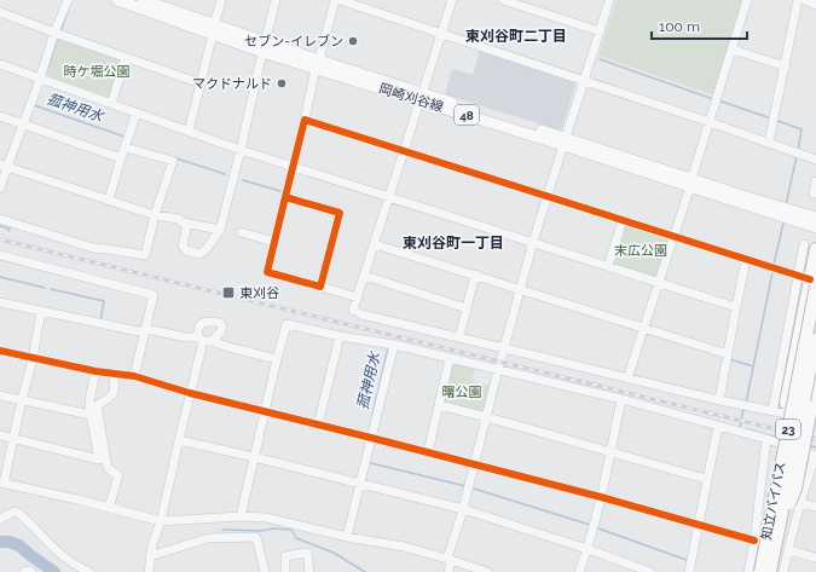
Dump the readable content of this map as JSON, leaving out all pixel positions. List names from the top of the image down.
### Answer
{
  "streets": {
    "highway": ["23", "知立バイパス"],
    "main road": ["岡崎刈谷線", "48"]
  },
  "districts": ["東刈谷町二丁目", "東刈谷町一丁目"],
  "water": ["菰神用水"],
  "parks": ["時ケ堀公園", "末広公園", "曙公園"],
  "places": {
    "other": ["セブン-イレブン", "マクドナルド"],
    "transit": ["東刈谷"]
  },
  "scale_bar": "100 m"
}
